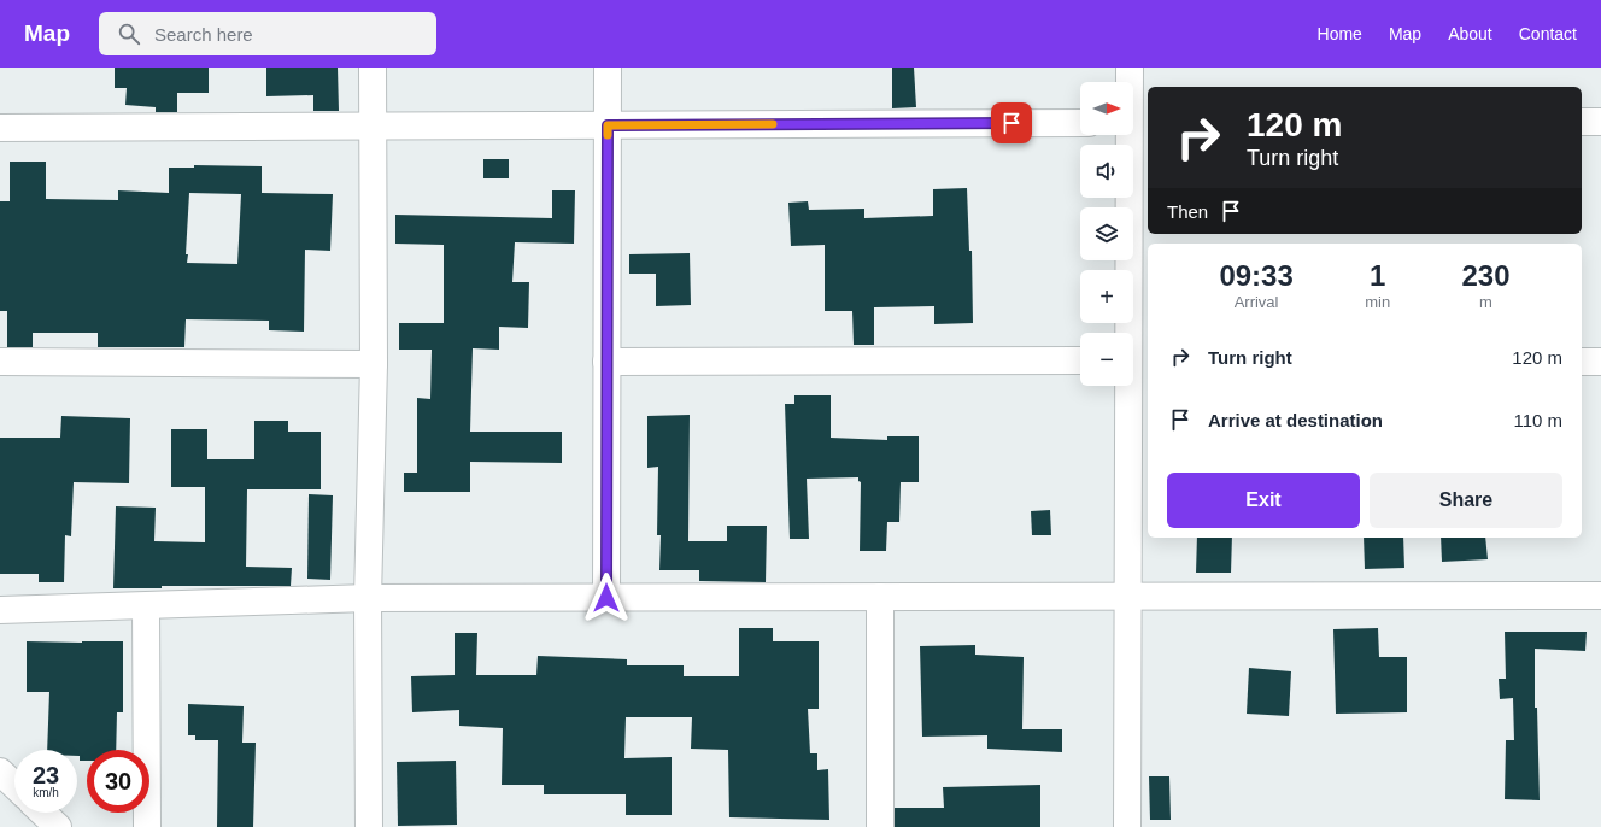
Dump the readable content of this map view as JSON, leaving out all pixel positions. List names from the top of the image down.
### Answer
{
  "north": "right",
  "page": {
    "header": "Map",
    "search": "Search here",
    "nav": [
      "Home",
      "Map",
      "About",
      "Contact"
    ],
    "map_buttons": ["+", "−"],
    "turn": ["120 m", "Turn right"],
    "then": "Then",
    "eta": [
      "09:33",
      "Arrival",
      "1",
      "min",
      "230",
      "m"
    ],
    "list": [
      {
        "name": "Turn right",
        "value": "120 m"
      },
      {
        "name": "Arrive at destination",
        "value": "110 m"
      }
    ],
    "buttons": ["Exit", "Share"],
    "speed": "23 km/h",
    "limit": "30"
  }
}
